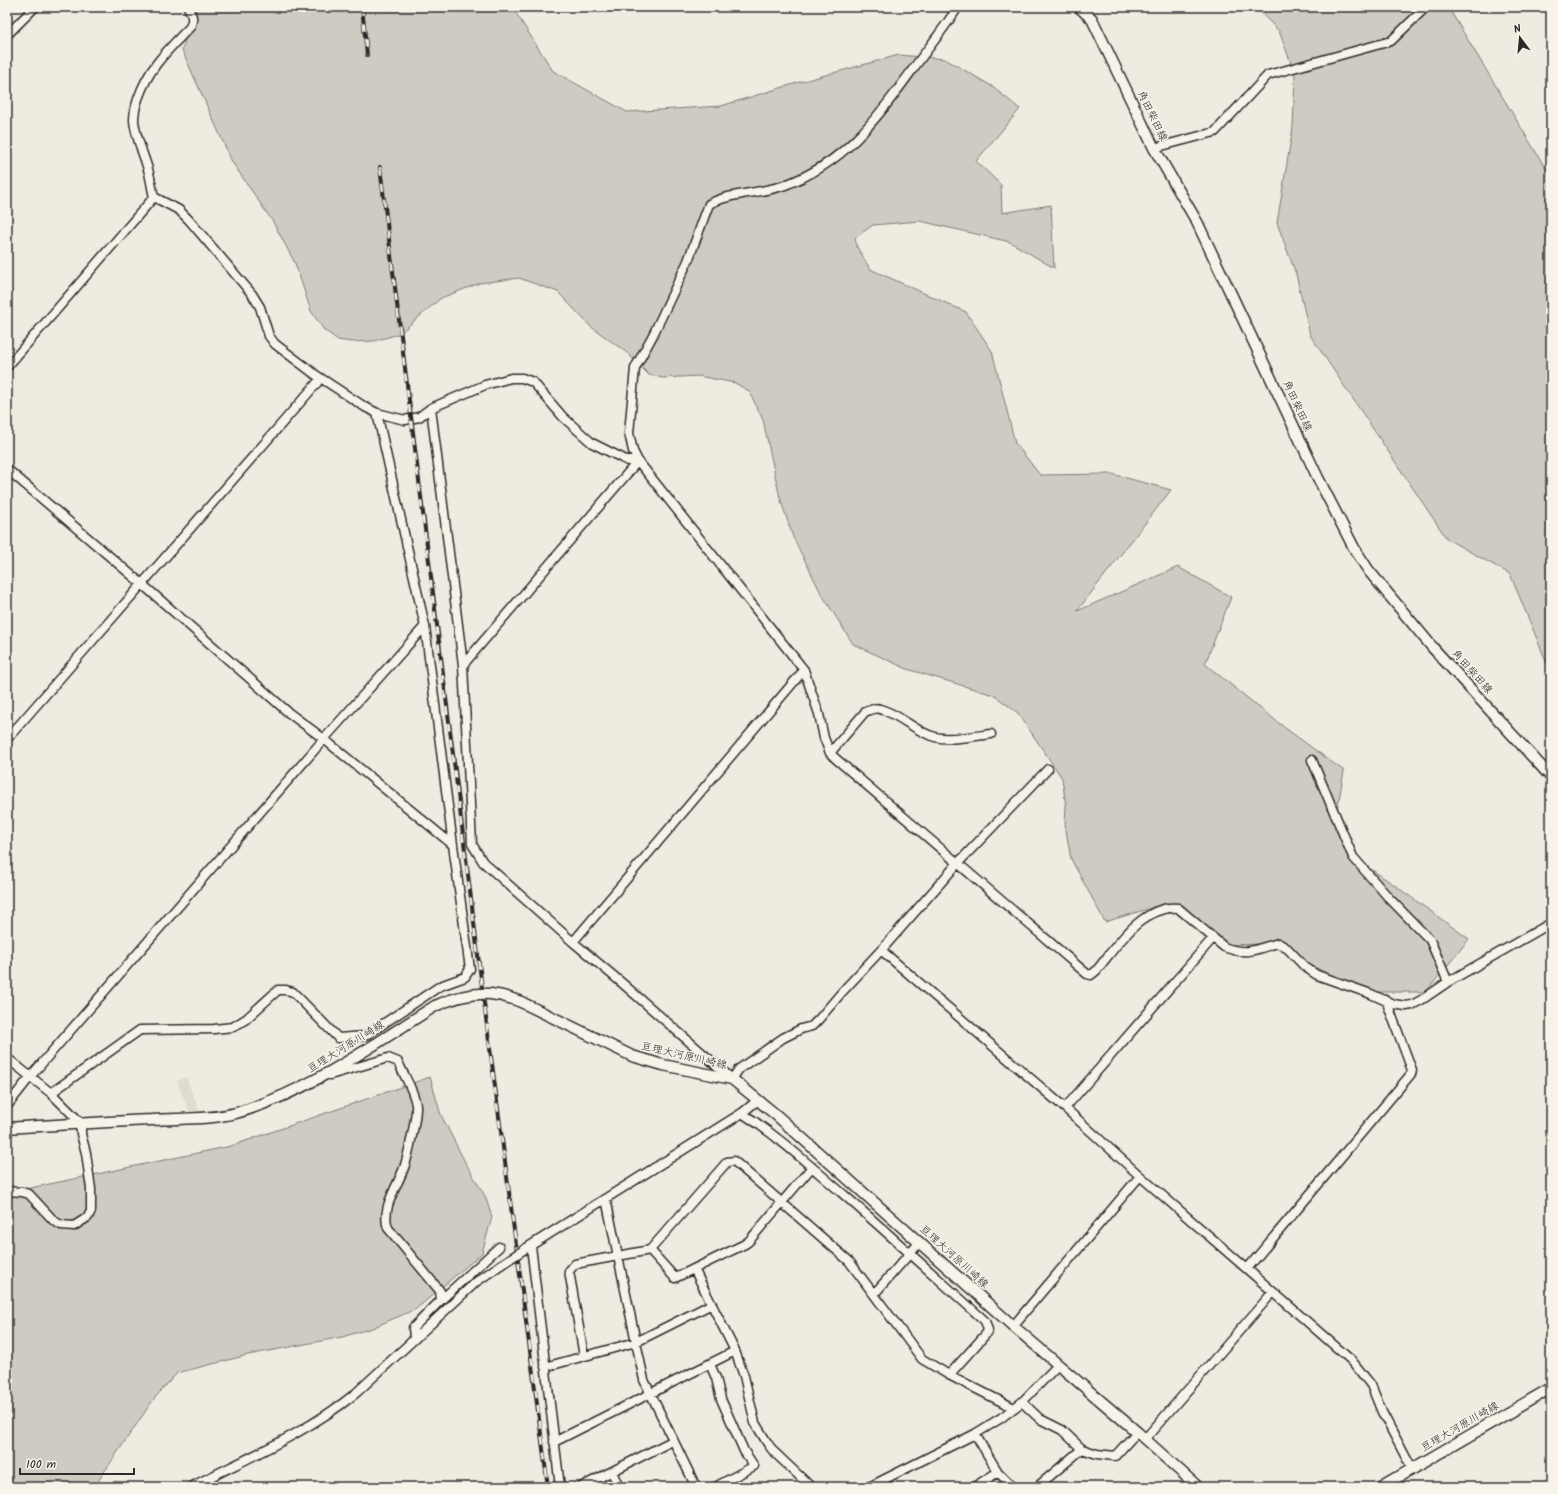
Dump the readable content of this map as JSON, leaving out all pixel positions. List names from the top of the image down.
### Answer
{
  "streets": {
    "main road": ["角田柴田線", "亘理大河原川崎線"]
  },
  "scale_bar": "100 m",
  "north": "top"
}
